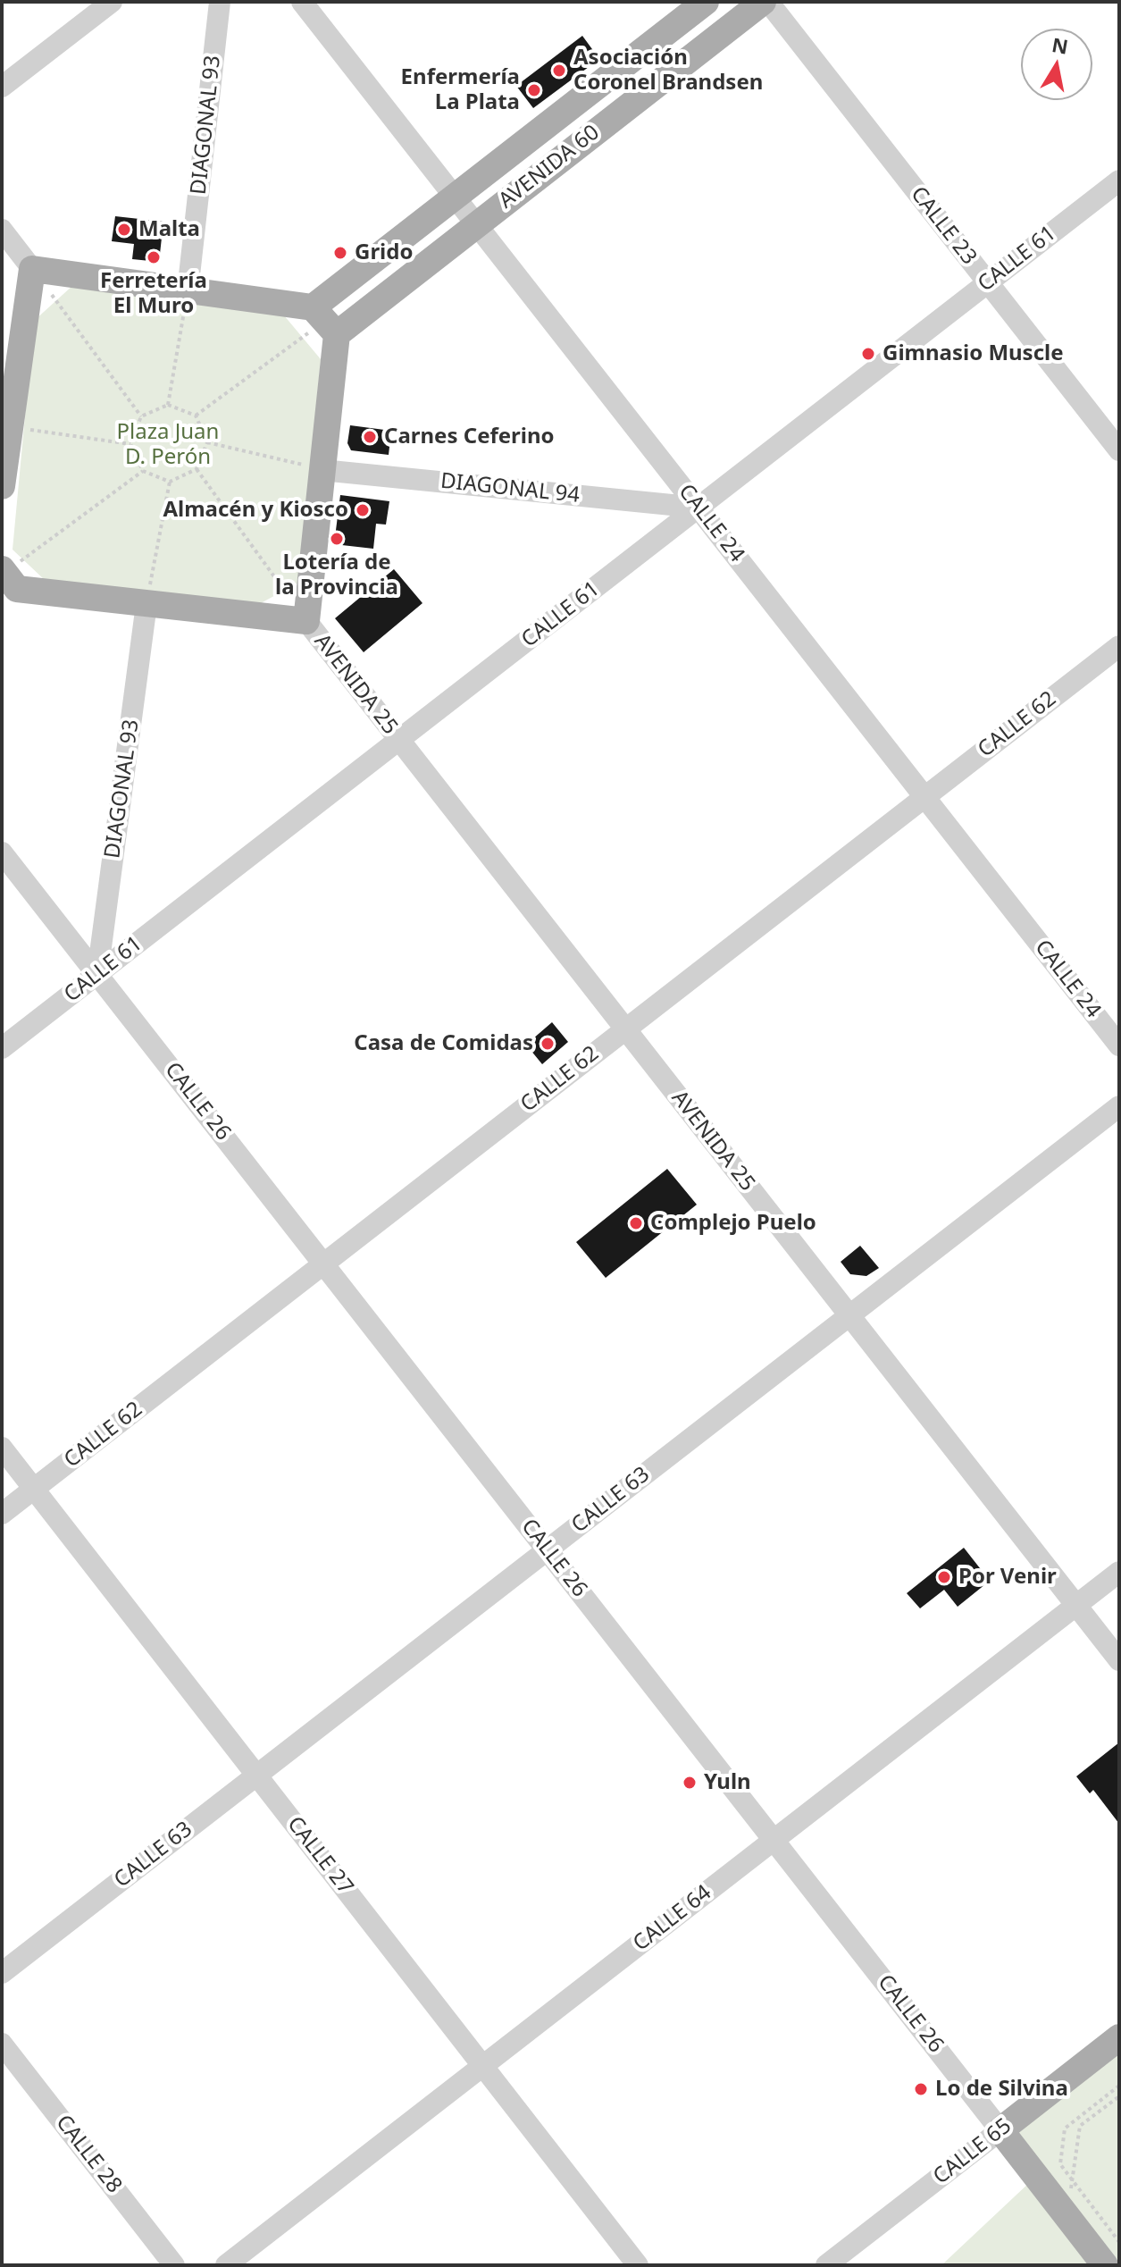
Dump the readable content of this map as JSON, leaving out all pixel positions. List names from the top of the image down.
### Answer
{
  "streets": {
    "main road": ["AVENIDA 60", "CALLE 26", "CALLE 65"],
    "street": [
      "DIAGONAL 93",
      "CALLE 23",
      "CALLE 61",
      "DIAGONAL 94",
      "CALLE 24",
      "AVENIDA 25",
      "CALLE 62",
      "CALLE 63",
      "CALLE 27",
      "CALLE 64",
      "CALLE 28"
    ]
  },
  "crossings": [
    ["DIAGONAL 93", "CALLE 61"],
    ["DIAGONAL 93", "CALLE 26"],
    ["AVENIDA 60", "CALLE 23"],
    ["AVENIDA 60", "CALLE 24"],
    ["CALLE 23", "CALLE 61"],
    ["CALLE 61", "DIAGONAL 94"],
    ["CALLE 61", "CALLE 24"],
    ["CALLE 61", "AVENIDA 25"],
    ["CALLE 61", "CALLE 26"],
    ["DIAGONAL 94", "CALLE 24"],
    ["CALLE 24", "CALLE 62"],
    ["AVENIDA 25", "CALLE 62"],
    ["AVENIDA 25", "CALLE 63"],
    ["AVENIDA 25", "CALLE 64"],
    ["CALLE 62", "CALLE 26"],
    ["CALLE 62", "CALLE 27"],
    ["CALLE 26", "CALLE 63"],
    ["CALLE 26", "CALLE 64"],
    ["CALLE 26", "CALLE 65"],
    ["CALLE 63", "CALLE 27"],
    ["CALLE 27", "CALLE 64"]
  ],
  "parks": ["Plaza Juan D. Perón"],
  "places": [
    "Asociación Coronel Brandsen",
    "Enfermería La Plata",
    "Malta",
    "Grido",
    "Ferretería El Muro",
    "Gimnasio Muscle",
    "Carnes Ceferino",
    "Almacén y Kiosco",
    "Lotería de la Provincia",
    "Casa de Comidas",
    "Complejo Puelo",
    "Por Venir",
    "Yuln",
    "Lo de Silvina"
  ],
  "north": "top"
}
